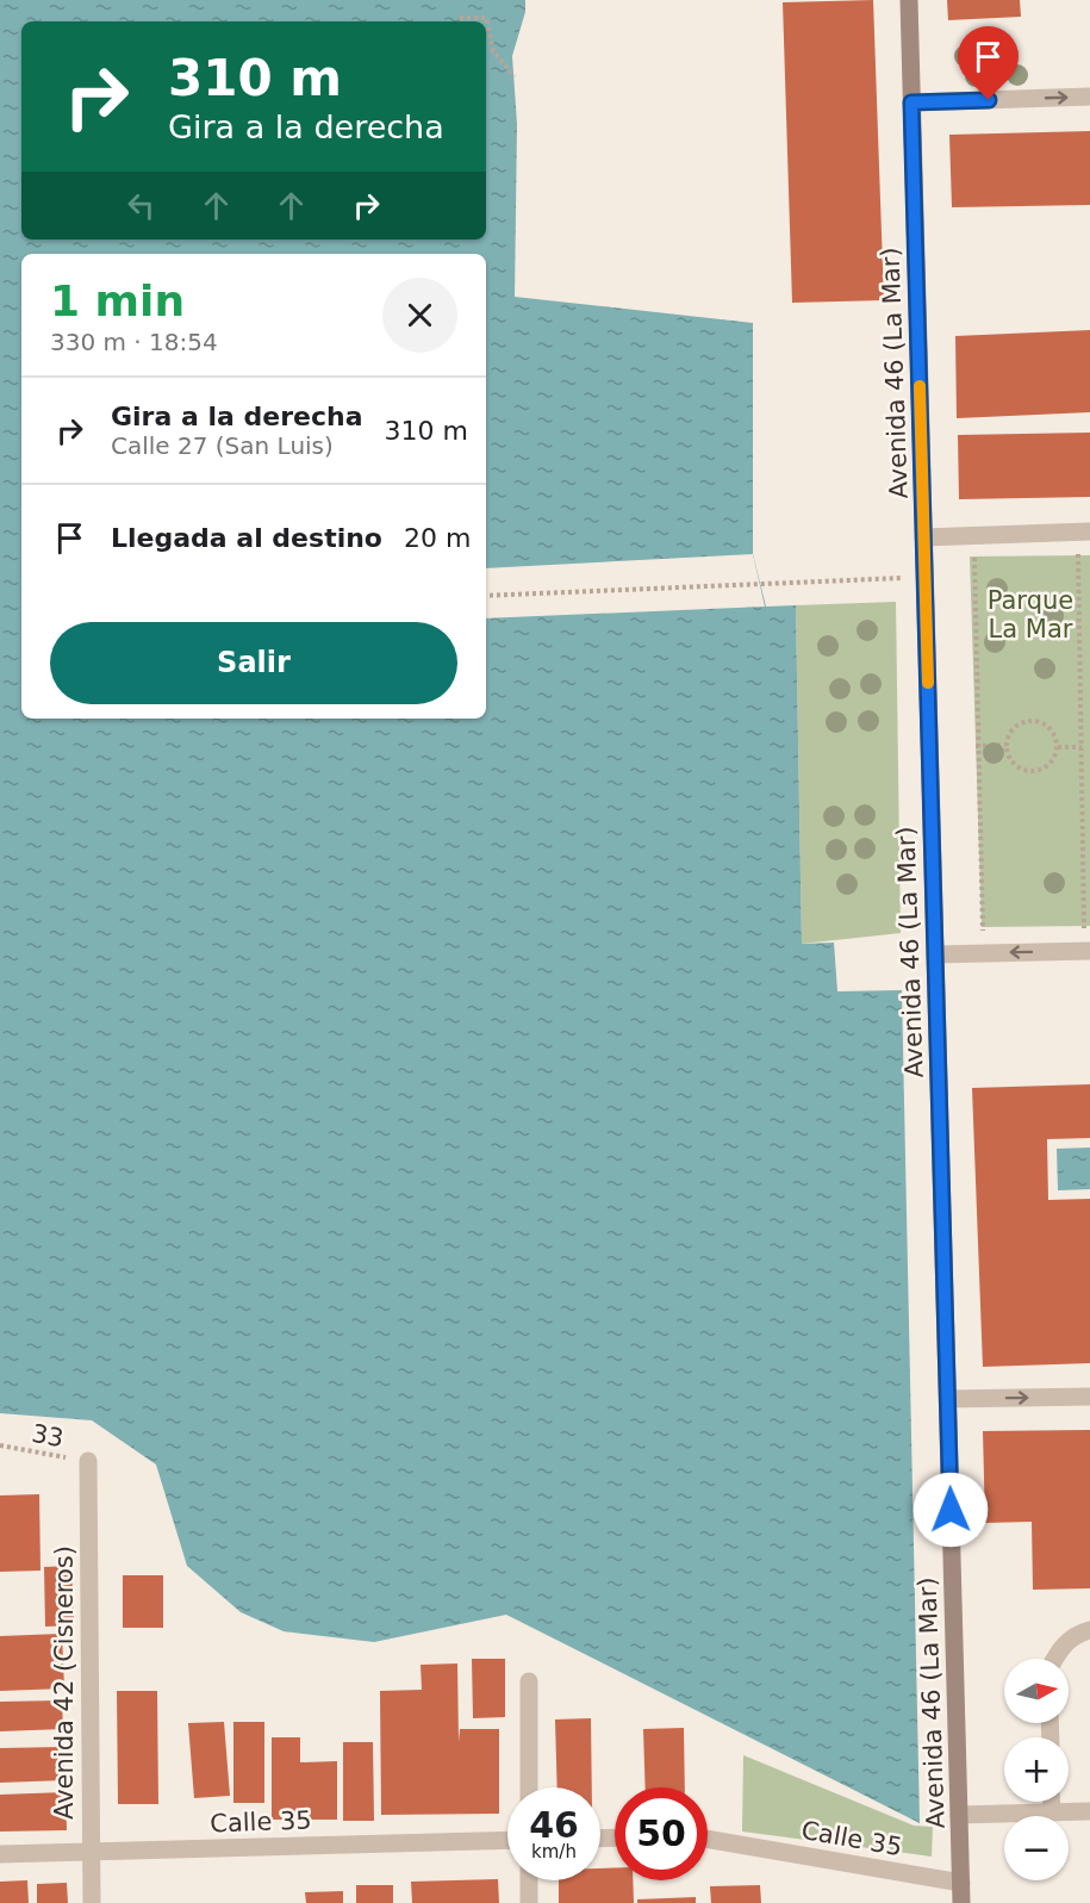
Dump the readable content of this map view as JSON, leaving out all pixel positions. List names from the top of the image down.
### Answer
{
  "streets": {
    "main road": ["Avenida 46 (La Mar)"],
    "street": ["Avenida 42 (Cisneros)", "Calle 35"],
    "path": ["33"]
  },
  "crossings": [
    ["Avenida 46 (La Mar)", "Calle 35"],
    ["33", "Avenida 42 (Cisneros)"],
    ["Avenida 42 (Cisneros)", "Calle 35"]
  ],
  "parks": ["Parque La Mar"],
  "north": "right",
  "page": {
    "turn": ["310 m", "Gira a la derecha"],
    "heading": ["1 min", "330 m · 18:54"],
    "list": [
      {
        "name": "Gira a la derecha",
        "note": "Calle 27 (San Luis)",
        "value": "310 m"
      },
      {
        "name": "Llegada al destino",
        "value": "20 m"
      }
    ],
    "buttons": "Salir",
    "map_buttons": ["+", "−"],
    "speed": "46 km/h",
    "limit": "50"
  }
}
